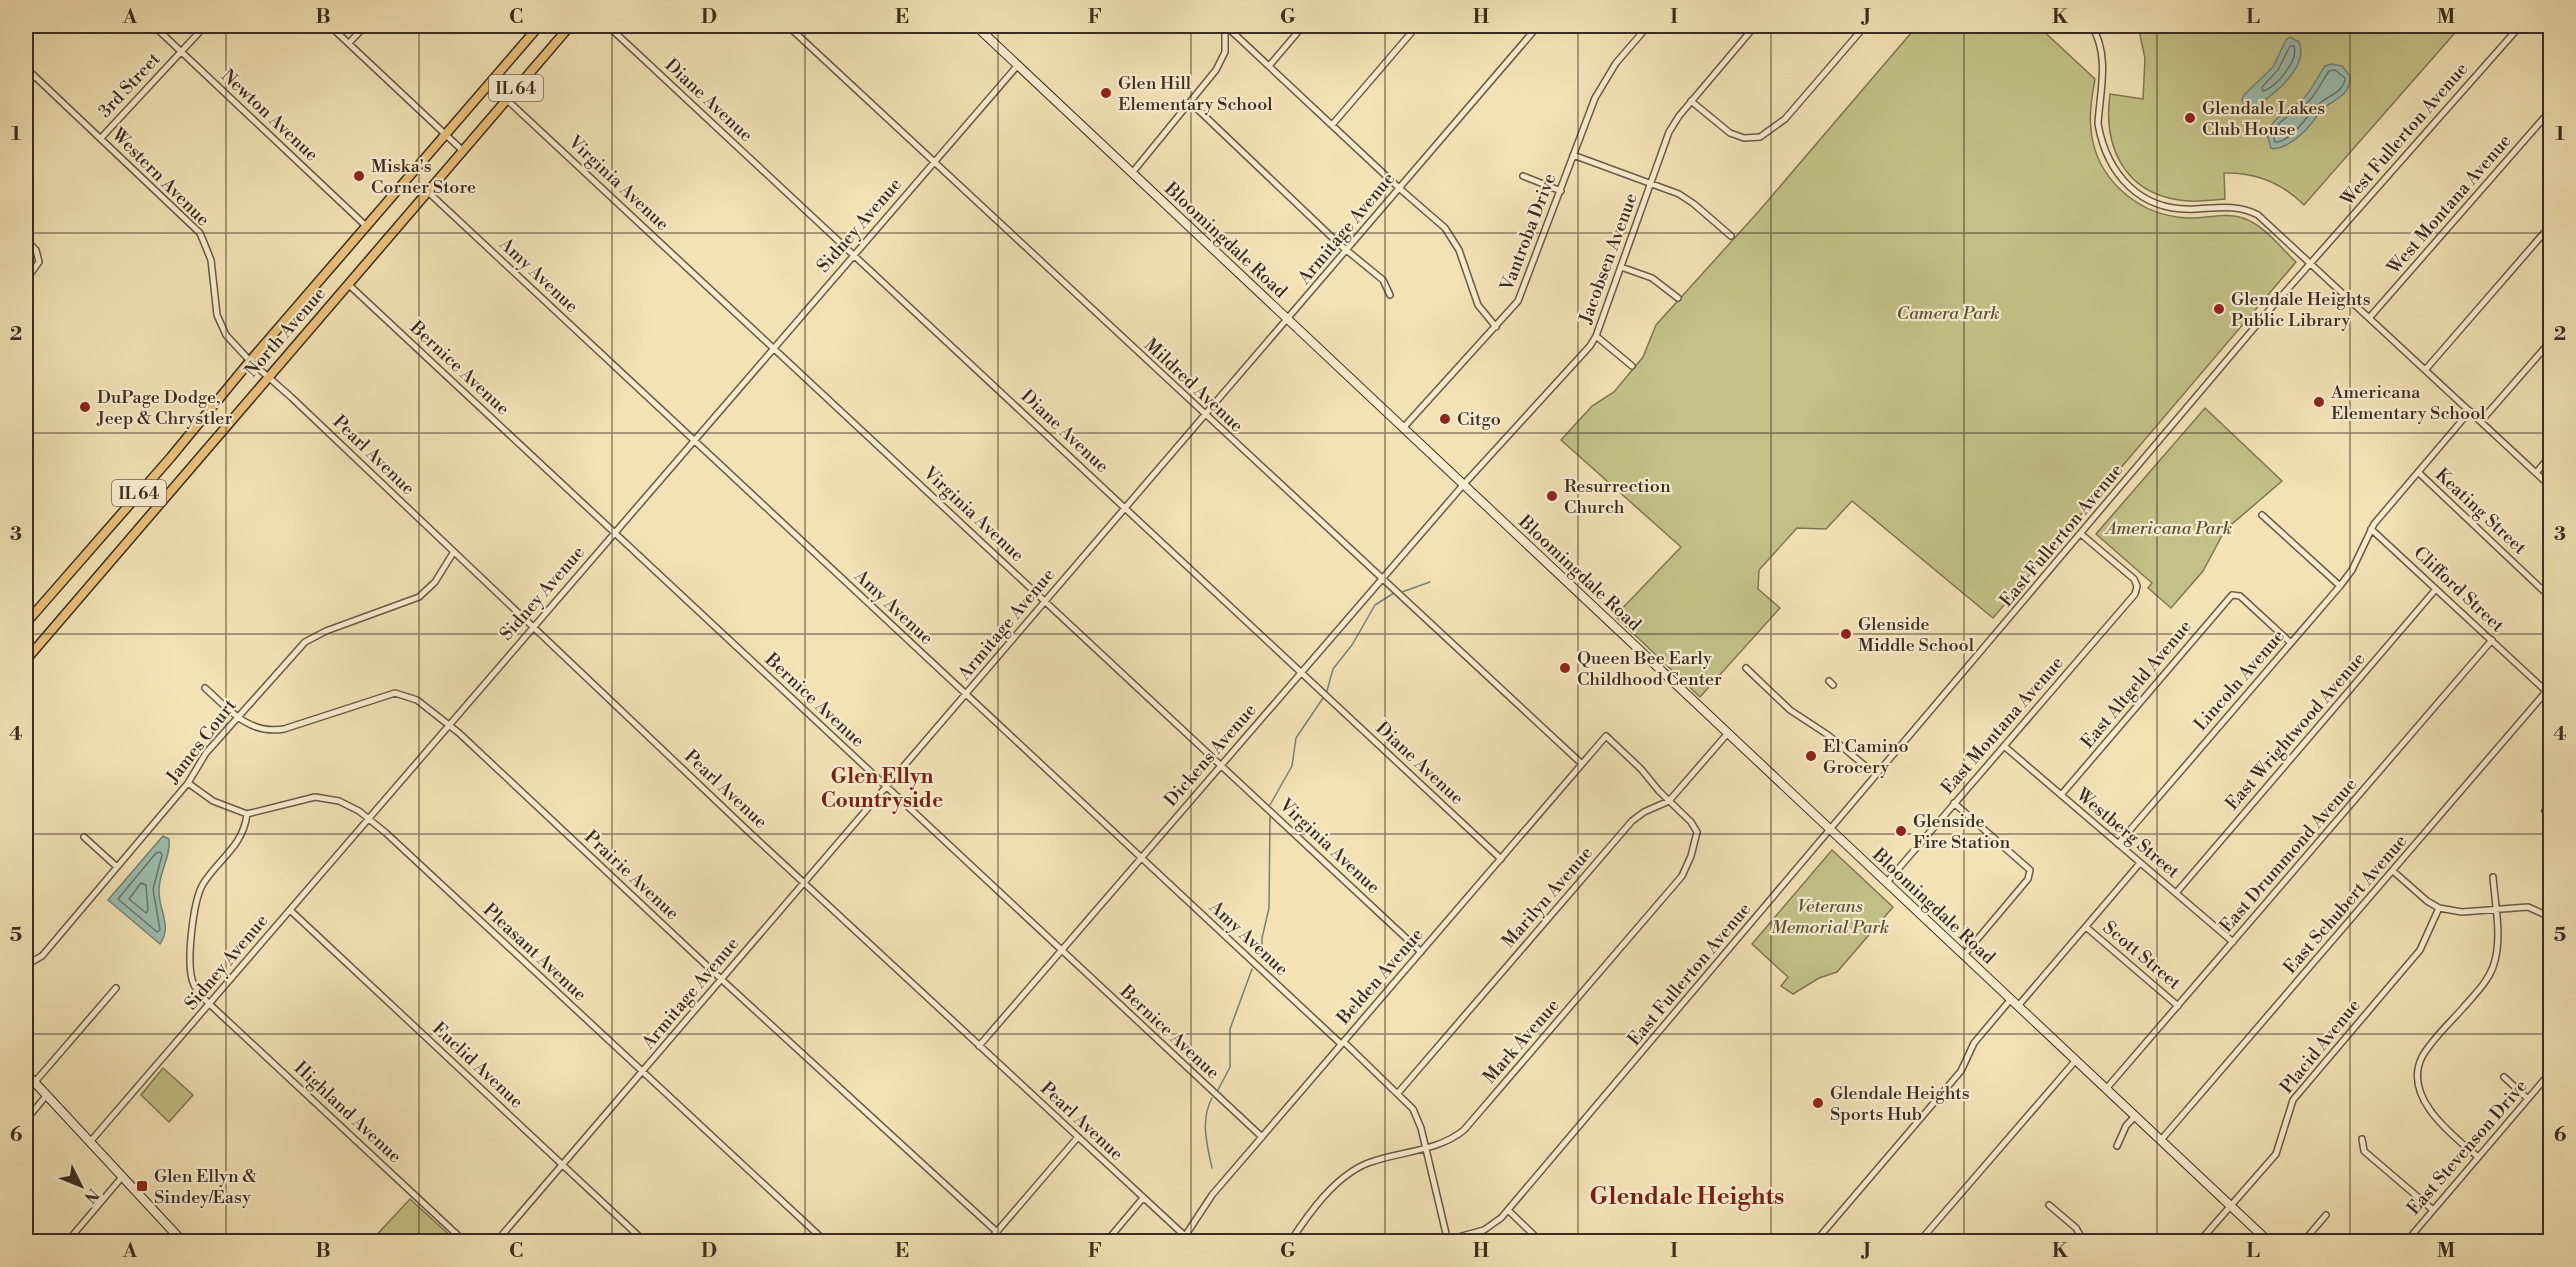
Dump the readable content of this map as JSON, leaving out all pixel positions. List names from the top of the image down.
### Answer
{
  "streets": {
    "main road": ["IL 64", "Bloomingdale Road", "North Avenue"],
    "street": [
      "3rd Street",
      "Diane Avenue",
      "Newton Avenue",
      "West Fullerton Avenue",
      "Western Avenue",
      "Virginia Avenue",
      "West Montana Avenue",
      "Sidney Avenue",
      "Armitage Avenue",
      "Vantroba Drive",
      "Jacobsen Avenue",
      "Amy Avenue",
      "Bernice Avenue",
      "Mildred Avenue",
      "Pearl Avenue",
      "Keating Street",
      "East Fullerton Avenue",
      "Clifford Street",
      "Lincoln Avenue",
      "East Altgeld Avenue",
      "East Montana Avenue",
      "East Wrightwood Avenue",
      "James Court",
      "Dickens Avenue",
      "Westberg Street",
      "East Drummond Avenue",
      "Prairie Avenue",
      "Marilyn Avenue",
      "East Schubert Avenue",
      "Pleasant Avenue",
      "Scott Street",
      "Belden Avenue",
      "Mark Avenue",
      "Placid Avenue",
      "Euclid Avenue",
      "Highland Avenue",
      "East Stevenson Drive"
    ]
  },
  "crossings": [
    ["3rd Street", "Newton Avenue"],
    ["3rd Street", "Western Avenue"],
    ["Diane Avenue", "Sidney Avenue"],
    ["Diane Avenue", "Armitage Avenue"],
    ["Diane Avenue", "Dickens Avenue"],
    ["Diane Avenue", "Belden Avenue"],
    ["Newton Avenue", "North Avenue"],
    ["West Fullerton Avenue", "East Fullerton Avenue"],
    ["Western Avenue", "North Avenue"],
    ["Western Avenue", "Pearl Avenue"],
    ["Virginia Avenue", "Sidney Avenue"],
    ["Virginia Avenue", "Armitage Avenue"],
    ["Virginia Avenue", "North Avenue"],
    ["Virginia Avenue", "Dickens Avenue"],
    ["Virginia Avenue", "Belden Avenue"],
    ["Sidney Avenue", "Bloomingdale Road"],
    ["Sidney Avenue", "Amy Avenue"],
    ["Sidney Avenue", "Bernice Avenue"],
    ["Sidney Avenue", "Mildred Avenue"],
    ["Sidney Avenue", "Pearl Avenue"],
    ["Sidney Avenue", "Prairie Avenue"],
    ["Sidney Avenue", "Pleasant Avenue"],
    ["Sidney Avenue", "Euclid Avenue"],
    ["Sidney Avenue", "Highland Avenue"],
    ["Armitage Avenue", "Bloomingdale Road"],
    ["Armitage Avenue", "Amy Avenue"],
    ["Armitage Avenue", "Bernice Avenue"],
    ["Armitage Avenue", "Mildred Avenue"],
    ["Armitage Avenue", "Pearl Avenue"],
    ["Armitage Avenue", "Prairie Avenue"],
    ["Armitage Avenue", "Pleasant Avenue"],
    ["Armitage Avenue", "Euclid Avenue"],
    ["Vantroba Drive", "Bloomingdale Road"],
    ["Bloomingdale Road", "Jacobsen Avenue"],
    ["Bloomingdale Road", "East Fullerton Avenue"],
    ["Bloomingdale Road", "East Montana Avenue"],
    ["Bloomingdale Road", "Dickens Avenue"],
    ["Bloomingdale Road", "East Drummond Avenue"],
    ["Bloomingdale Road", "Marilyn Avenue"],
    ["Bloomingdale Road", "East Schubert Avenue"],
    ["Bloomingdale Road", "Placid Avenue"],
    ["Jacobsen Avenue", "Dickens Avenue"],
    ["Amy Avenue", "North Avenue"],
    ["Amy Avenue", "East Fullerton Avenue"],
    ["Amy Avenue", "Dickens Avenue"],
    ["Amy Avenue", "Marilyn Avenue"],
    ["Amy Avenue", "Belden Avenue"],
    ["Amy Avenue", "Mark Avenue"],
    ["North Avenue", "Bernice Avenue"],
    ["North Avenue", "Pearl Avenue"],
    ["Bernice Avenue", "Dickens Avenue"],
    ["Bernice Avenue", "Belden Avenue"],
    ["Mildred Avenue", "Dickens Avenue"],
    ["Mildred Avenue", "Belden Avenue"],
    ["Pearl Avenue", "James Court"],
    ["Pearl Avenue", "Dickens Avenue"],
    ["Pearl Avenue", "Belden Avenue"],
    ["East Fullerton Avenue", "East Montana Avenue"],
    ["Clifford Street", "Lincoln Avenue"],
    ["Clifford Street", "East Wrightwood Avenue"],
    ["Clifford Street", "East Drummond Avenue"],
    ["Clifford Street", "East Schubert Avenue"],
    ["Lincoln Avenue", "East Altgeld Avenue"],
    ["Lincoln Avenue", "Westberg Street"],
    ["East Altgeld Avenue", "Westberg Street"],
    ["East Montana Avenue", "Westberg Street"],
    ["East Wrightwood Avenue", "Westberg Street"],
    ["James Court", "Prairie Avenue"],
    ["Westberg Street", "East Drummond Avenue"],
    ["East Drummond Avenue", "Scott Street"],
    ["Marilyn Avenue", "Belden Avenue"],
    ["Marilyn Avenue", "Mark Avenue"],
    ["Pleasant Avenue", "Highland Avenue"],
    ["Belden Avenue", "Mark Avenue"]
  ],
  "districts": ["Glen Ellyn Countryside", "Glendale Heights"],
  "parks": ["Camera Park", "Americana Park", "Veterans Memorial Park"],
  "places": {
    "other": [
      "Glen Hill Elementary School",
      "Glendale Lakes Club House",
      "Miska's Corner Store",
      "Glendale Heights Public Library",
      "Americana Elementary School",
      "DuPage Dodge, Jeep & Chrystler",
      "Citgo",
      "Resurrection Church",
      "Glenside Middle School",
      "Queen Bee Early Childhood Center",
      "El Camino Grocery",
      "Glenside Fire Station",
      "Glendale Heights Sports Hub"
    ],
    "transit": ["Glen Ellyn & Sindey/Easy"]
  },
  "north": "bottom right",
  "grid": {
    "columns": [
      "A",
      "B",
      "C",
      "D",
      "E",
      "F",
      "G",
      "H",
      "I",
      "J",
      "K",
      "L",
      "M"
    ],
    "rows": [
      "1",
      "2",
      "3",
      "4",
      "5",
      "6"
    ]
  }
}
